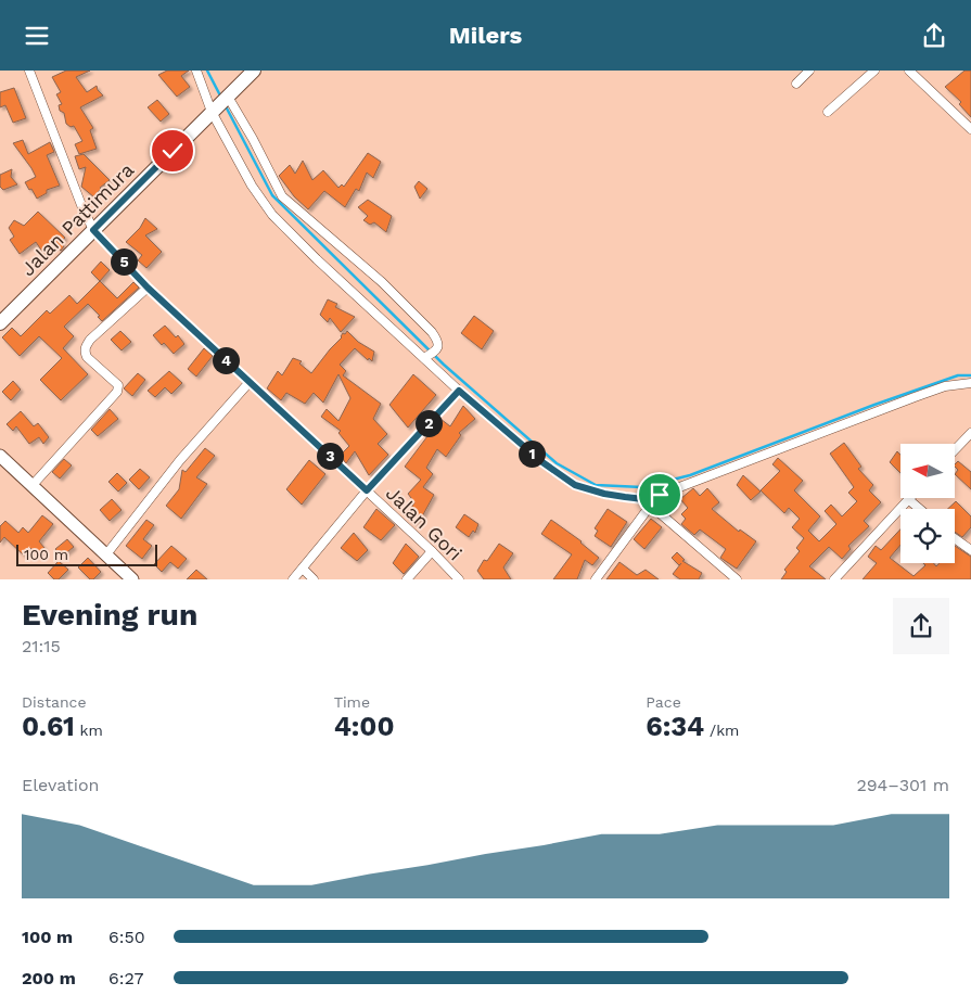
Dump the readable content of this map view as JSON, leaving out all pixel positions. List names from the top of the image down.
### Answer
{
  "streets": {
    "main road": ["Jalan Pattimura"],
    "street": ["Jalan Gori"]
  },
  "crossings": [
    ["Jalan Pattimura", "Jalan Gori"]
  ],
  "scale_bar": "100 m",
  "north": "left",
  "page": {
    "header": "Milers",
    "pins": [
      "5",
      "4",
      "2",
      "1",
      "3"
    ],
    "scale": "100 m",
    "heading": ["Evening run", "21:15"],
    "stats": [
      ["Distance", "0.61 km"],
      ["Time", "4:00"],
      ["Pace", "6:34 /km"]
    ],
    "chart": ["Elevation", "294–301 m"],
    "list": [
      {
        "name": "100 m",
        "note": "6:50"
      },
      {
        "name": "200 m",
        "note": "6:27"
      }
    ]
  }
}
